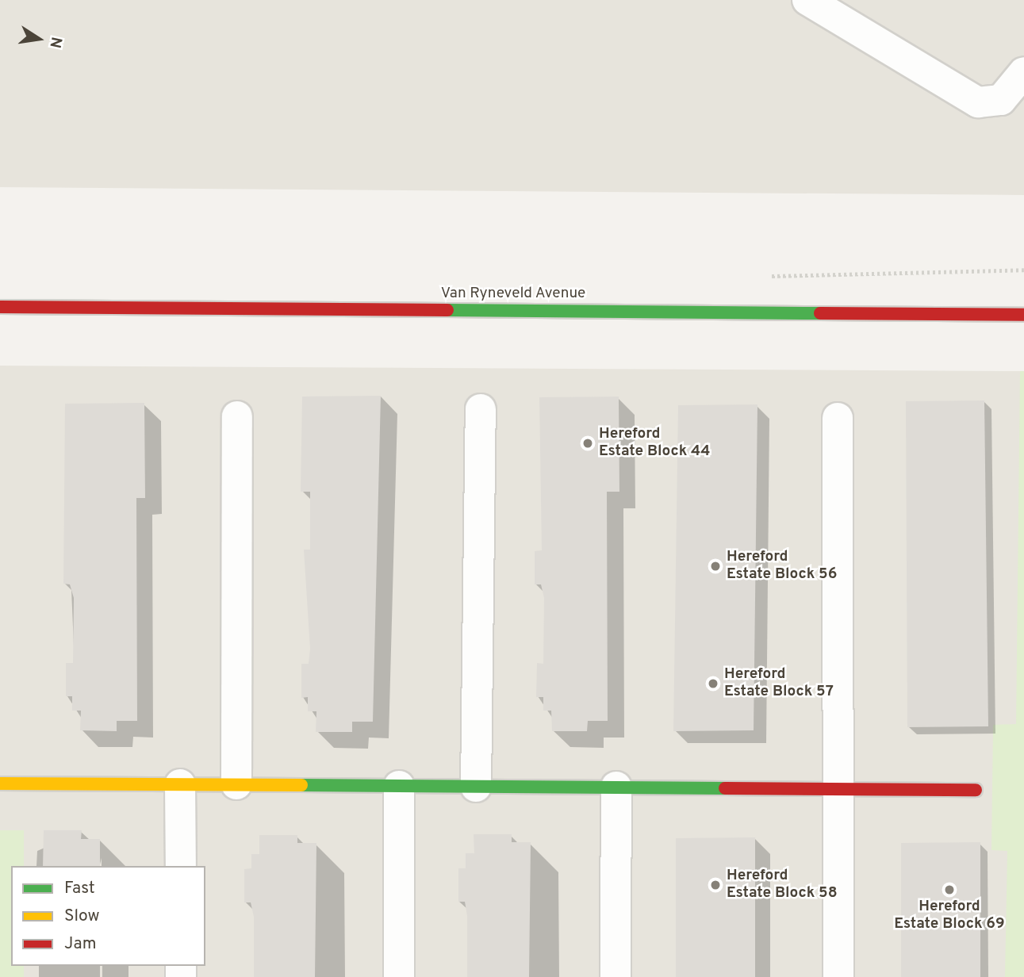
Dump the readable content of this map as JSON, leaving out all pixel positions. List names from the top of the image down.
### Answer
{
  "streets": {
    "main road": ["Van Ryneveld Avenue"]
  },
  "places": [
    "Hereford Estate Block 44",
    "Hereford Estate Block 56",
    "Hereford Estate Block 57",
    "Hereford Estate Block 58",
    "Hereford Estate Block 69"
  ],
  "legend": ["Fast", "Slow", "Jam"],
  "north": "right"
}
